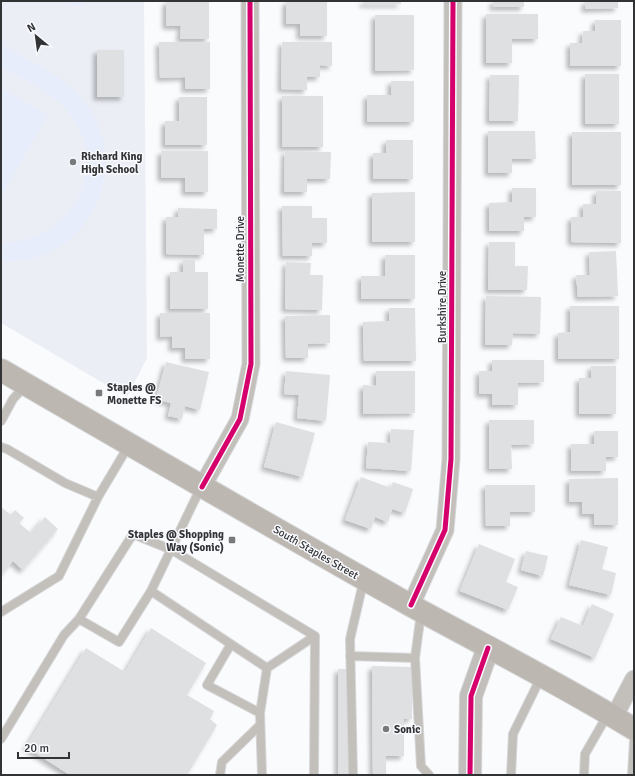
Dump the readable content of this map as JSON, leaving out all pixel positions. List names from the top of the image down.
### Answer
{
  "streets": {
    "main road": ["South Staples Street"],
    "street": ["Monette Drive", "Burkshire Drive"]
  },
  "crossings": [
    ["Monette Drive", "South Staples Street"],
    ["Burkshire Drive", "South Staples Street"]
  ],
  "places": {
    "other": ["Richard King High School", "Sonic"],
    "transit": ["Staples @ Monette FS", "Staples @ Shopping Way (Sonic)"]
  },
  "scale_bar": "20 m",
  "north": "top left"
}
